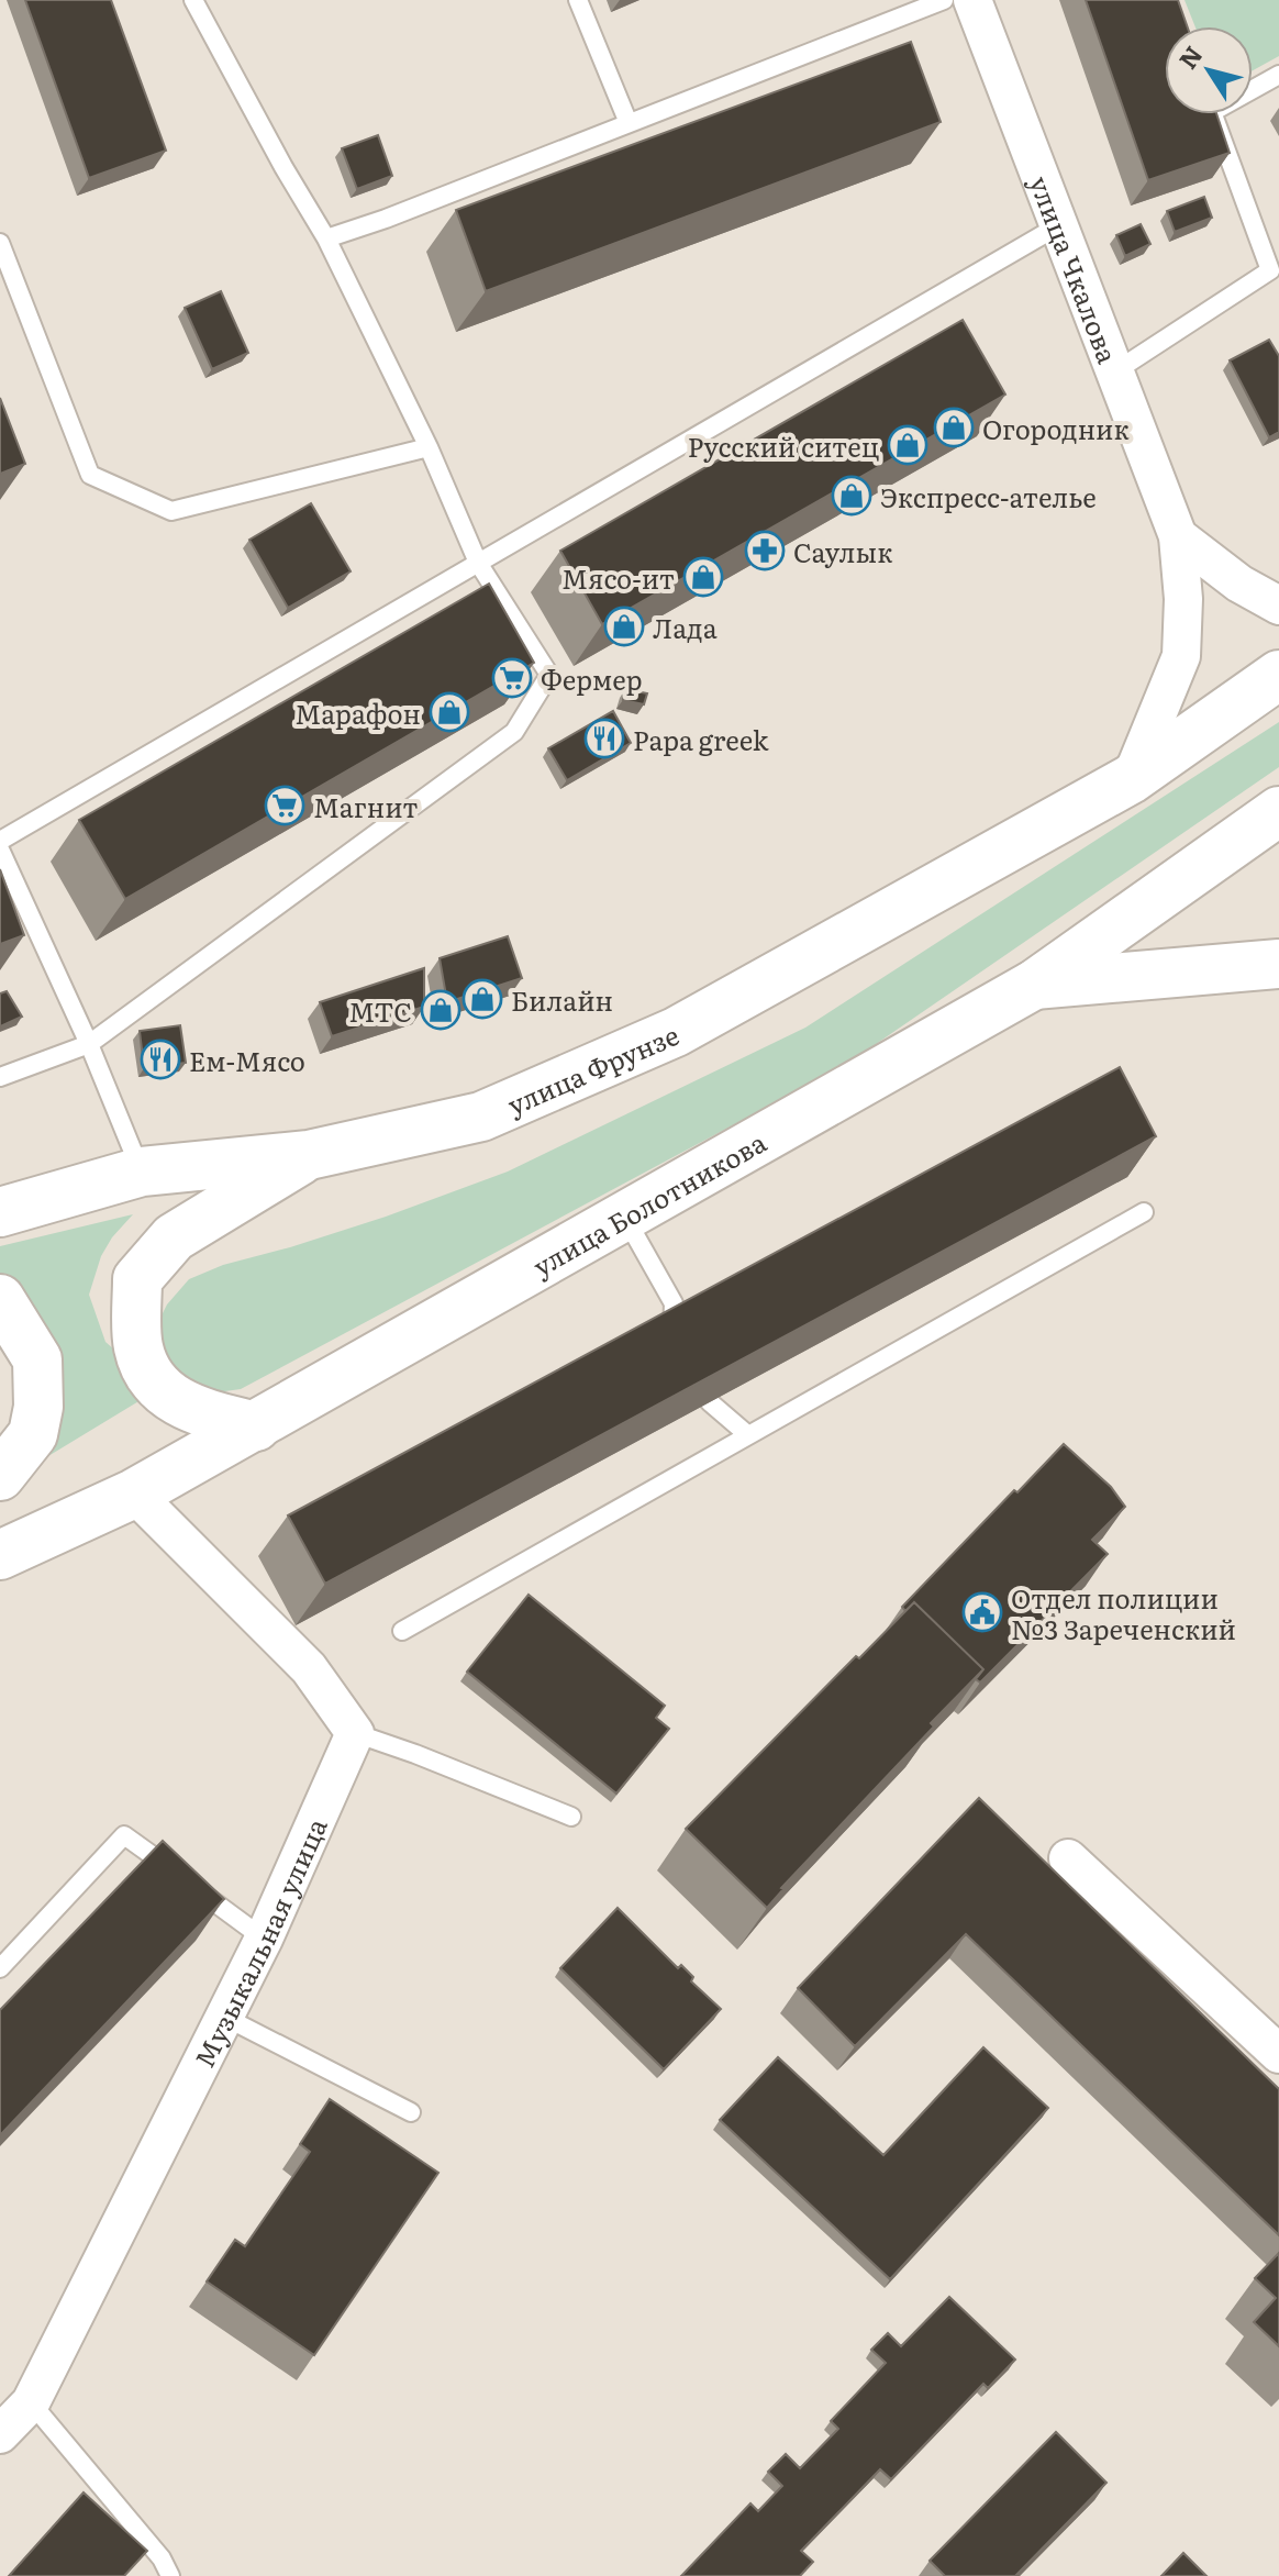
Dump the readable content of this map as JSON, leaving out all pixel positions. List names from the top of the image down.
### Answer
{
  "streets": {
    "main road": ["улица Фрунзе", "улица Болотникова"],
    "street": ["улица Чкалова", "Музыкальная улица"]
  },
  "crossings": [
    ["улица Чкалова", "улица Фрунзе"]
  ],
  "places": {
    "shop": [
      "Огородник",
      "Русский ситец",
      "Экспресс-ателье",
      "Мясо-ит",
      "Лада",
      "Марафон",
      "Билайн",
      "МТС"
    ],
    "pharmacy": ["Саулык"],
    "supermarket": ["Фермер", "Магнит"],
    "restaurant": ["Papa greek", "Ем-Мясо"],
    "public building": ["Отдел полиции №3 Зареченский"]
  },
  "north": "top left"
}
